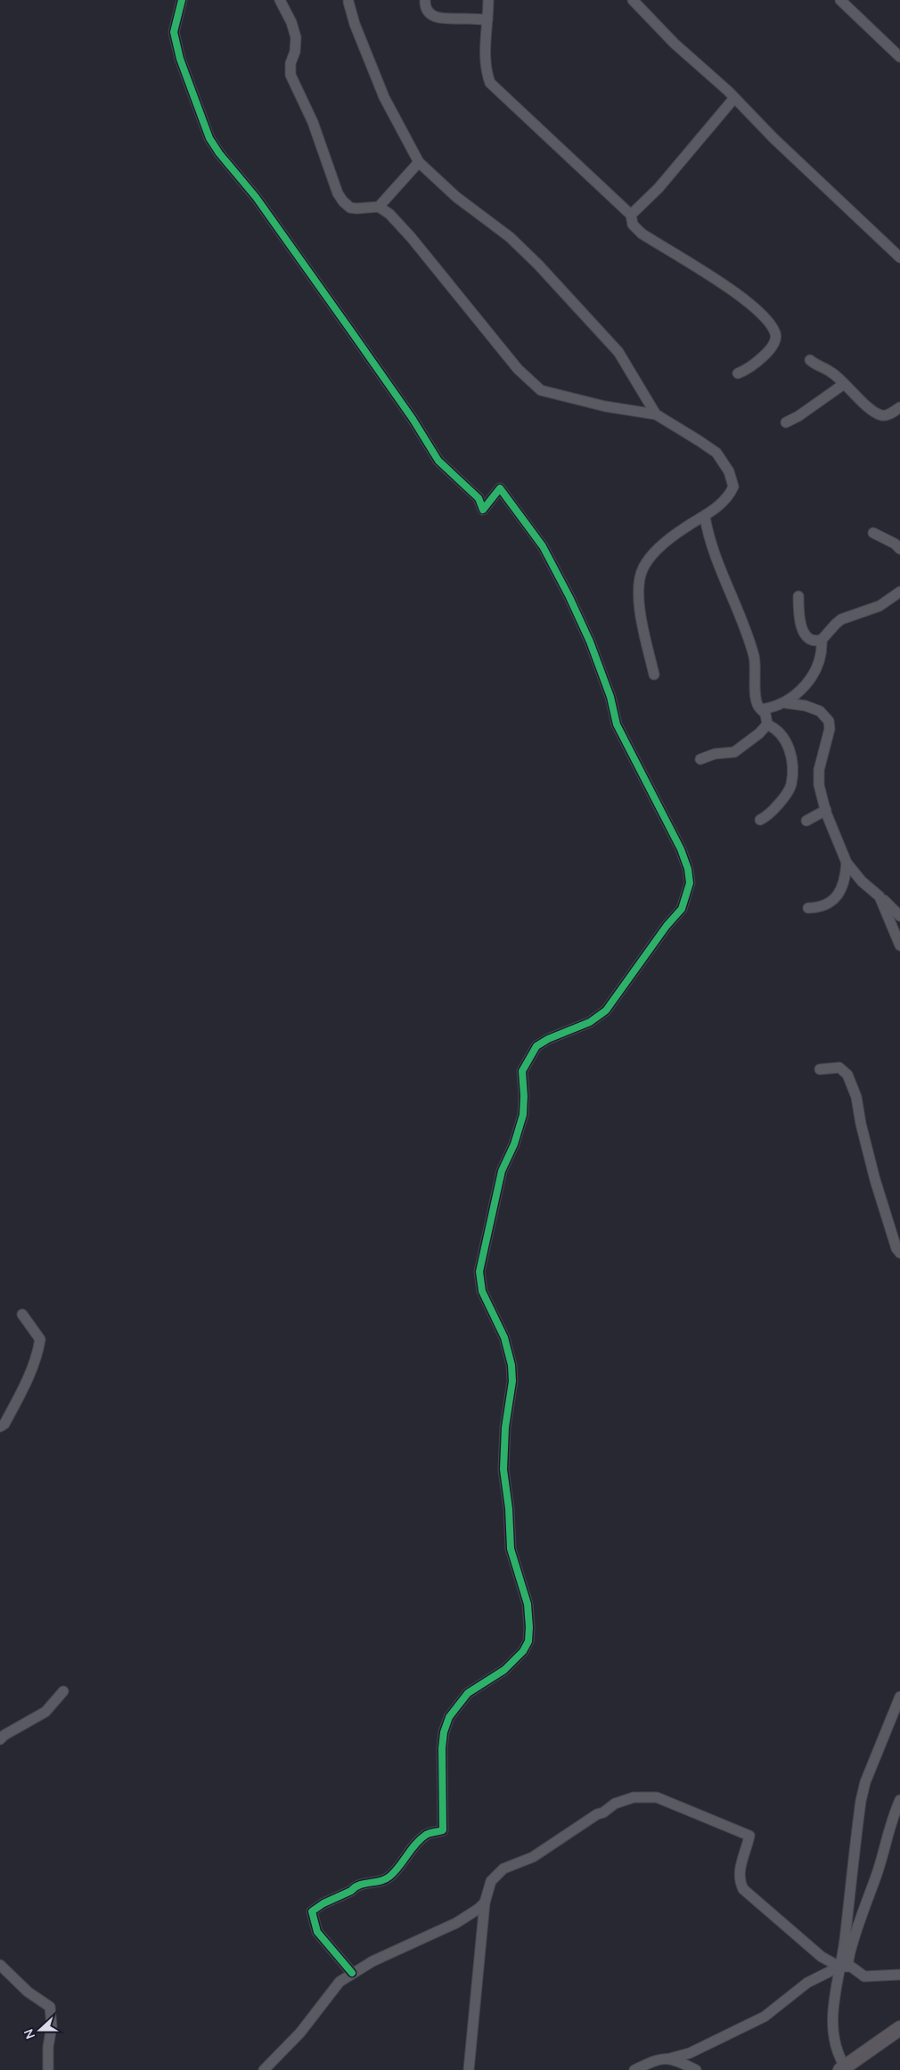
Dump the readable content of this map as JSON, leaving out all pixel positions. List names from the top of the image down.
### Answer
{
  "north": "left"
}
